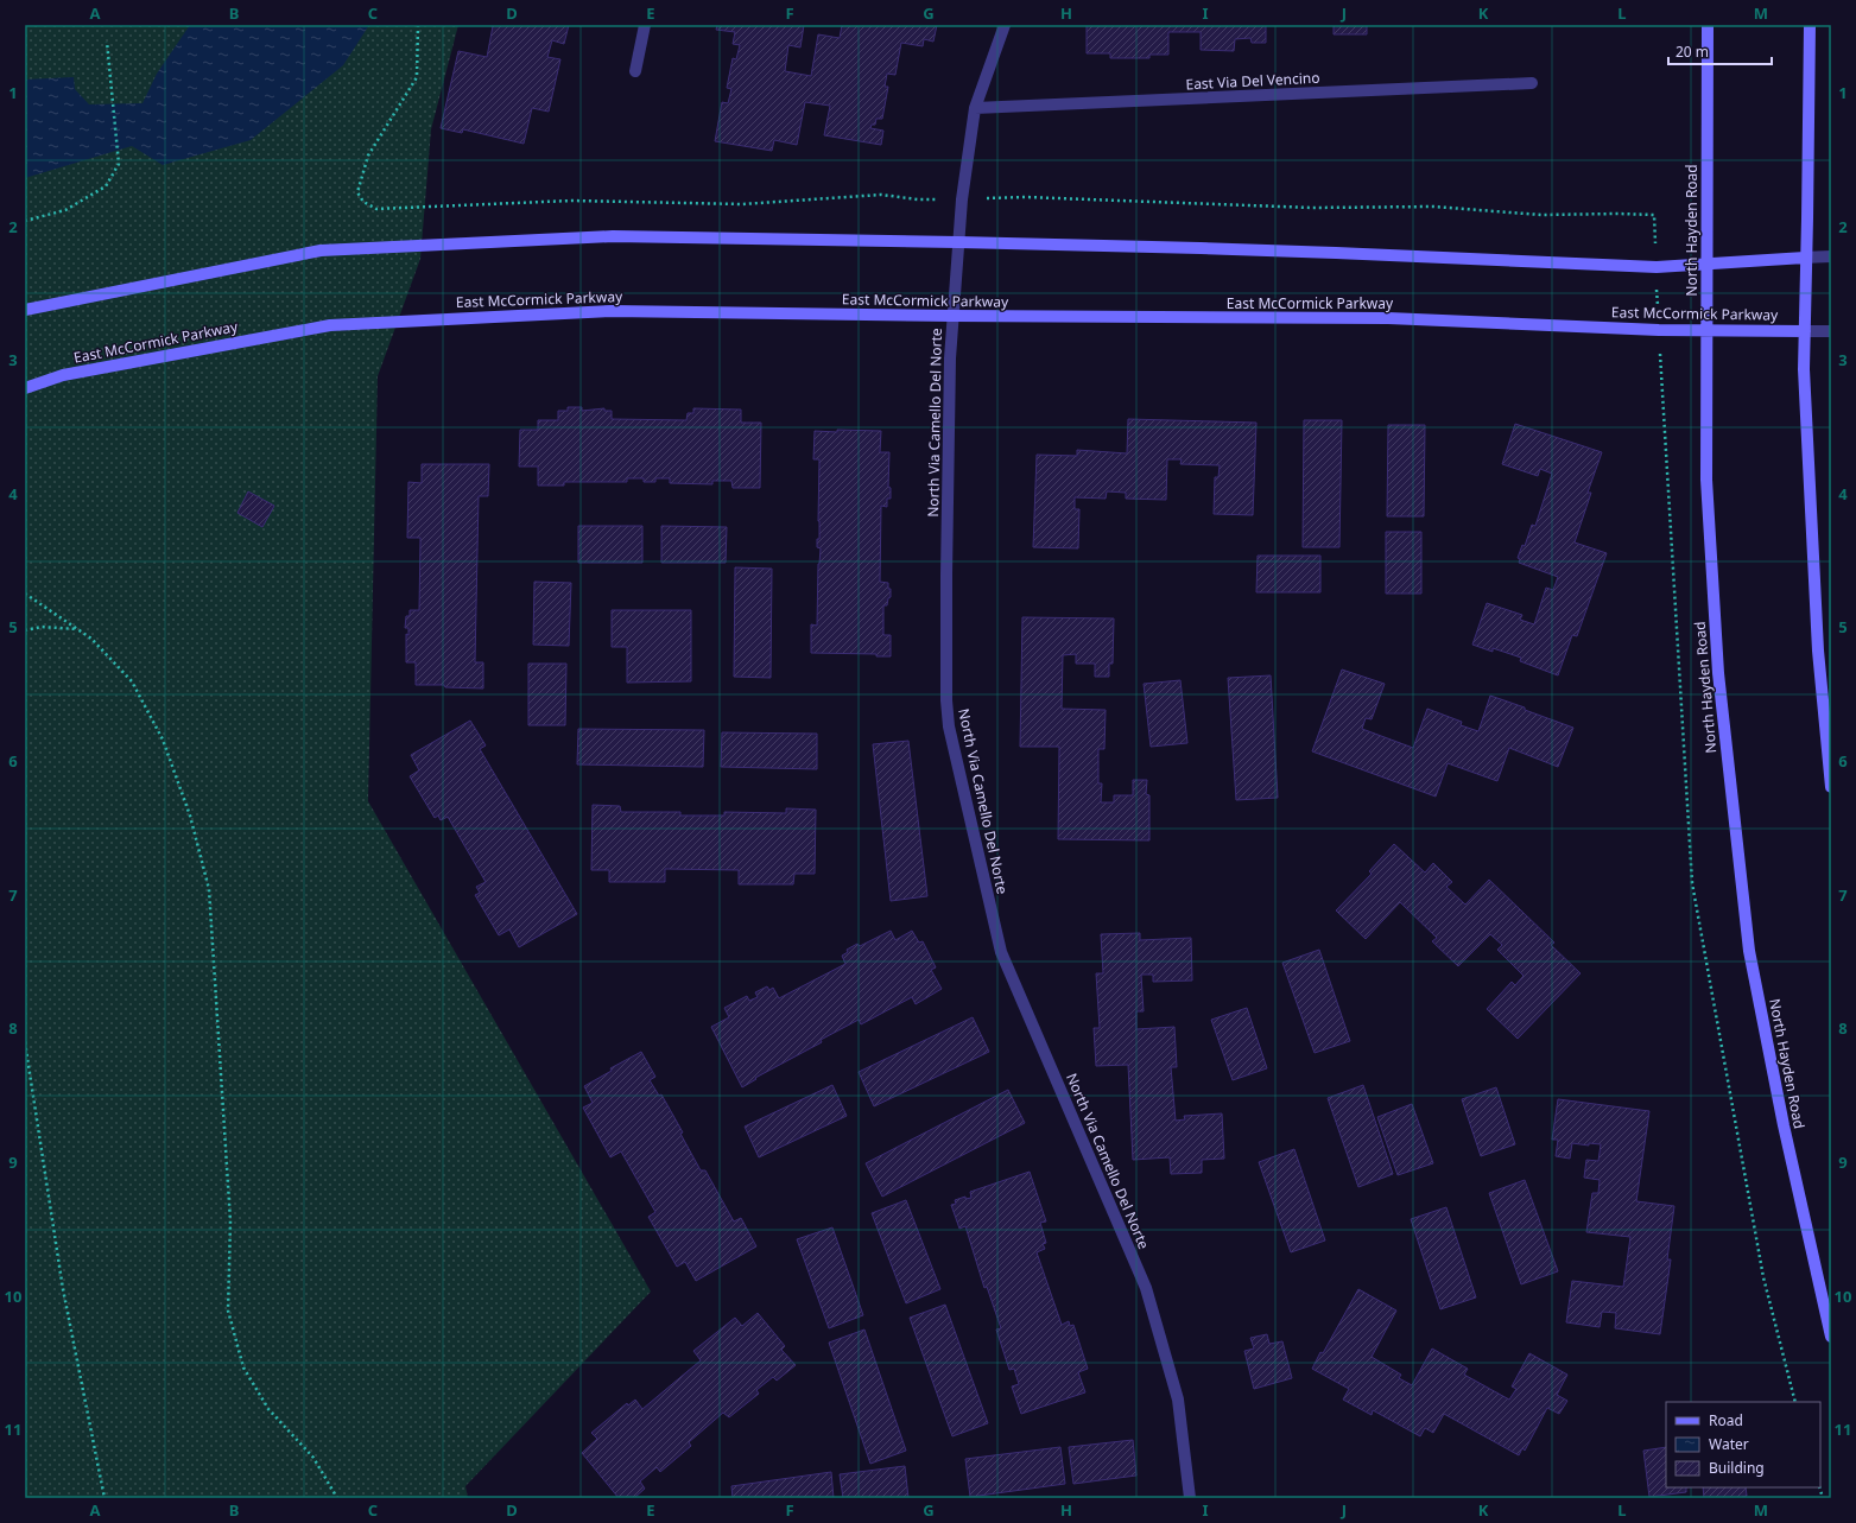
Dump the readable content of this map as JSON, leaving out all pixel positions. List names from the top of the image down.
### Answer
{
  "streets": {
    "main road": ["North Hayden Road", "East McCormick Parkway"],
    "street": ["East Via Del Vencino", "North Via Camello Del Norte"]
  },
  "crossings": [
    ["East Via Del Vencino", "North Via Camello Del Norte"],
    ["North Hayden Road", "East McCormick Parkway"],
    ["East McCormick Parkway", "North Via Camello Del Norte"]
  ],
  "legend": ["Road", "Water", "Building"],
  "scale_bar": "20 m",
  "grid": {
    "columns": [
      "A",
      "B",
      "C",
      "D",
      "E",
      "F",
      "G",
      "H",
      "I",
      "J",
      "K",
      "L",
      "M"
    ],
    "rows": [
      "1",
      "2",
      "3",
      "4",
      "5",
      "6",
      "7",
      "8",
      "9",
      "10",
      "11"
    ]
  }
}
